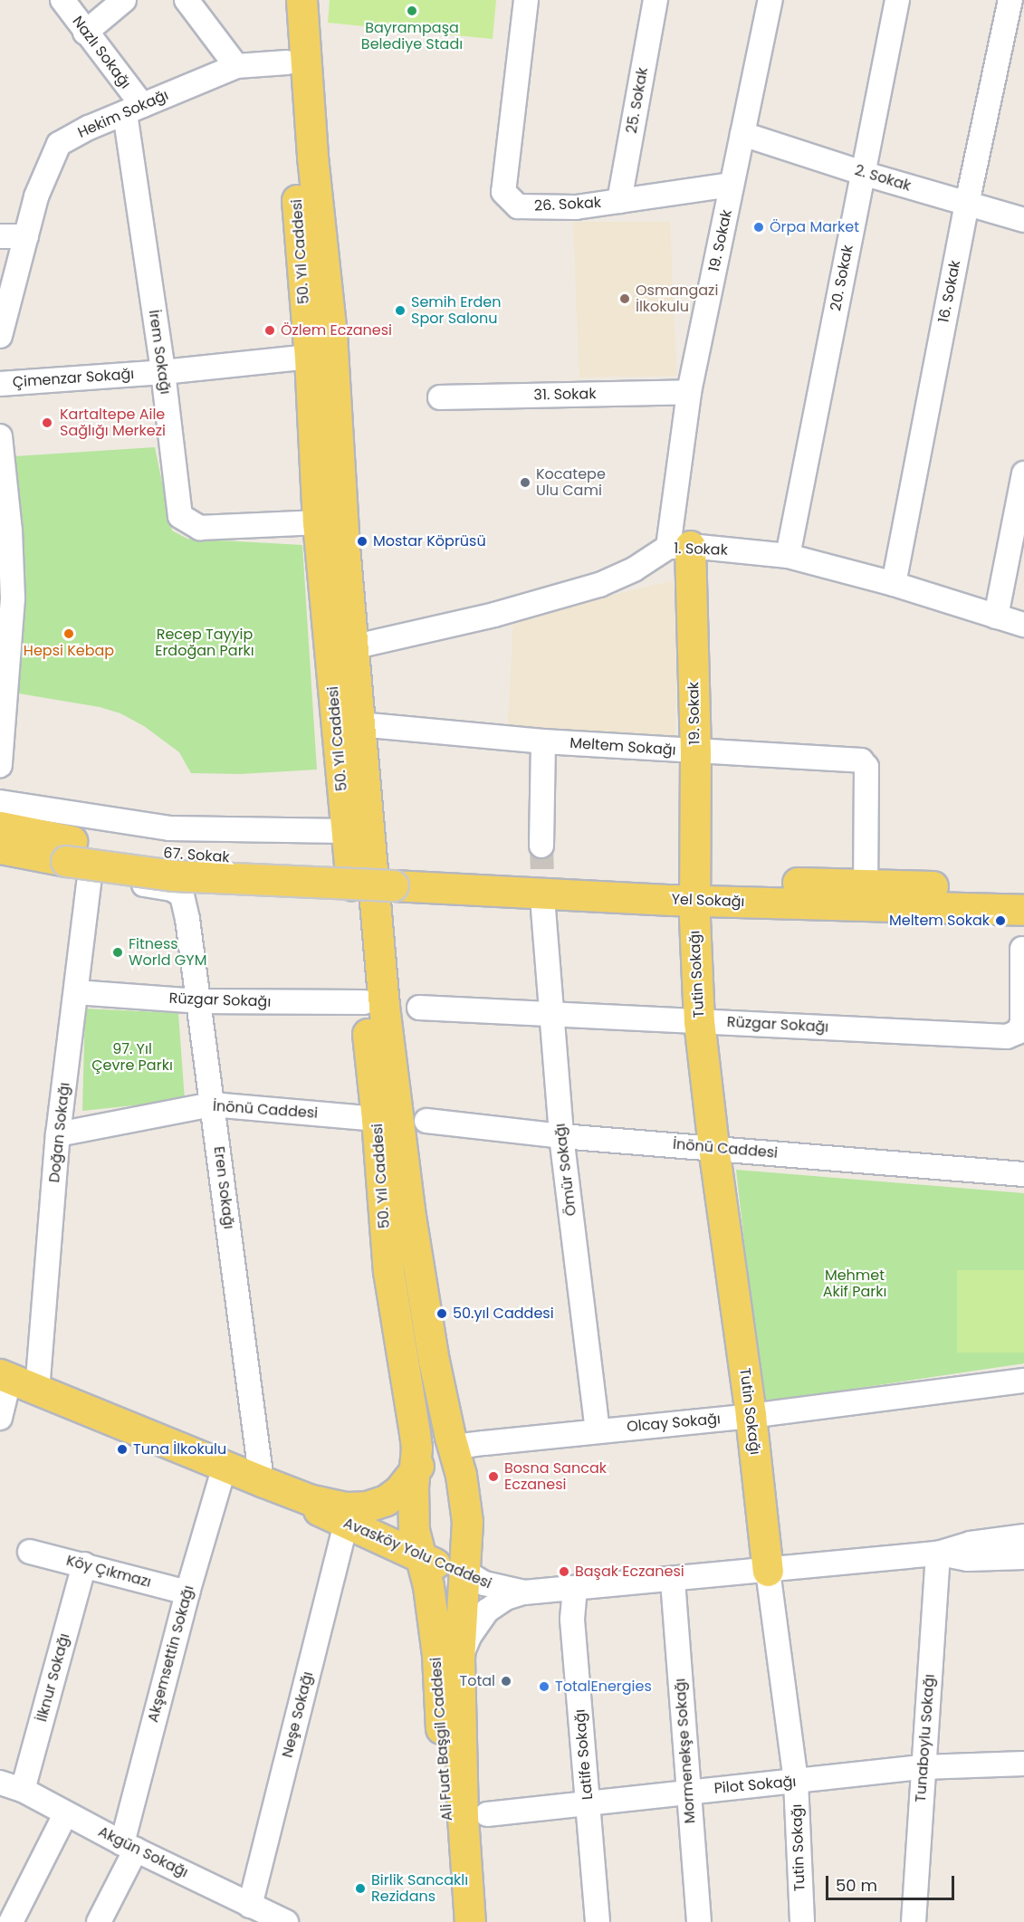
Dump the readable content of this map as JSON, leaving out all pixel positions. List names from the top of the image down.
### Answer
{
  "streets": {
    "main road": [
      "19. Sokak",
      "50. Yıl Caddesi",
      "67. Sokak",
      "Yel Sokağı",
      "Tutin Sokağı",
      "Avasköy Yolu Caddesi",
      "Ali Fuat Başgil Caddesi"
    ],
    "street": [
      "Nazlı Sokağı",
      "25. Sokak",
      "Hekim Sokağı",
      "2. Sokak",
      "26. Sokak",
      "20. Sokak",
      "16. Sokak",
      "İrem Sokağı",
      "Çimenzar Sokağı",
      "31. Sokak",
      "1. Sokak",
      "Meltem Sokağı",
      "Rüzgar Sokağı",
      "İnönü Caddesi",
      "Doğan Sokağı",
      "Ömür Sokağı",
      "Eren Sokağı",
      "Olcay Sokağı",
      "Köy Çıkmazı",
      "Akşemsettin Sokağı",
      "İlknur Sokağı",
      "Neşe Sokağı",
      "Tunaboylu Sokağı",
      "Mormenekşe Sokağı",
      "Latife Sokağı",
      "Pilot Sokağı",
      "Akgün Sokağı"
    ]
  },
  "crossings": [
    ["Nazlı Sokağı", "Hekim Sokağı"],
    ["Nazlı Sokağı", "İrem Sokağı"],
    ["25. Sokak", "26. Sokak"],
    ["Hekim Sokağı", "50. Yıl Caddesi"],
    ["Hekim Sokağı", "İrem Sokağı"],
    ["2. Sokak", "19. Sokak"],
    ["2. Sokak", "20. Sokak"],
    ["2. Sokak", "16. Sokak"],
    ["26. Sokak", "19. Sokak"],
    ["19. Sokak", "31. Sokak"],
    ["19. Sokak", "1. Sokak"],
    ["19. Sokak", "Meltem Sokağı"],
    ["19. Sokak", "Yel Sokağı"],
    ["19. Sokak", "Tutin Sokağı"],
    ["50. Yıl Caddesi", "İrem Sokağı"],
    ["50. Yıl Caddesi", "Çimenzar Sokağı"],
    ["50. Yıl Caddesi", "1. Sokak"],
    ["50. Yıl Caddesi", "Meltem Sokağı"],
    ["50. Yıl Caddesi", "67. Sokak"],
    ["50. Yıl Caddesi", "Rüzgar Sokağı"],
    ["50. Yıl Caddesi", "İnönü Caddesi"],
    ["50. Yıl Caddesi", "Olcay Sokağı"],
    ["50. Yıl Caddesi", "Avasköy Yolu Caddesi"],
    ["50. Yıl Caddesi", "Ali Fuat Başgil Caddesi"],
    ["20. Sokak", "1. Sokak"],
    ["16. Sokak", "1. Sokak"],
    ["İrem Sokağı", "Çimenzar Sokağı"],
    ["Meltem Sokağı", "Yel Sokağı"],
    ["67. Sokak", "Yel Sokağı"],
    ["67. Sokak", "Doğan Sokağı"],
    ["67. Sokak", "Eren Sokağı"],
    ["Yel Sokağı", "Tutin Sokağı"],
    ["Tutin Sokağı", "Rüzgar Sokağı"],
    ["Tutin Sokağı", "İnönü Caddesi"],
    ["Tutin Sokağı", "Olcay Sokağı"],
    ["Tutin Sokağı", "Avasköy Yolu Caddesi"],
    ["Tutin Sokağı", "Pilot Sokağı"],
    ["Rüzgar Sokağı", "Doğan Sokağı"],
    ["Rüzgar Sokağı", "Ömür Sokağı"],
    ["Rüzgar Sokağı", "Eren Sokağı"],
    ["İnönü Caddesi", "Doğan Sokağı"],
    ["İnönü Caddesi", "Ömür Sokağı"],
    ["İnönü Caddesi", "Eren Sokağı"],
    ["Doğan Sokağı", "Avasköy Yolu Caddesi"],
    ["Ömür Sokağı", "Olcay Sokağı"],
    ["Eren Sokağı", "Avasköy Yolu Caddesi"],
    ["Olcay Sokağı", "Avasköy Yolu Caddesi"],
    ["Avasköy Yolu Caddesi", "Akşemsettin Sokağı"],
    ["Avasköy Yolu Caddesi", "Neşe Sokağı"],
    ["Avasköy Yolu Caddesi", "Tunaboylu Sokağı"],
    ["Avasköy Yolu Caddesi", "Ali Fuat Başgil Caddesi"],
    ["Avasköy Yolu Caddesi", "Mormenekşe Sokağı"],
    ["Avasköy Yolu Caddesi", "Latife Sokağı"],
    ["Köy Çıkmazı", "Akşemsettin Sokağı"],
    ["Köy Çıkmazı", "İlknur Sokağı"],
    ["Akşemsettin Sokağı", "Akgün Sokağı"],
    ["İlknur Sokağı", "Akgün Sokağı"],
    ["Neşe Sokağı", "Akgün Sokağı"],
    ["Tunaboylu Sokağı", "Pilot Sokağı"],
    ["Mormenekşe Sokağı", "Pilot Sokağı"],
    ["Latife Sokağı", "Pilot Sokağı"]
  ],
  "parks": ["Recep Tayyip Erdoğan Parkı", "97. Yıl Çevre Parkı", "Mehmet Akif Parkı"],
  "places": [
    "Bayrampaşa Belediye Stadı",
    "Örpa Market",
    "Osmangazi İlkokulu",
    "Semih Erden Spor Salonu",
    "Özlem Eczanesi",
    "Kartaltepe Aile Sağlığı Merkezi",
    "Kocatepe Ulu Cami",
    "Mostar Köprüsü",
    "Hepsi Kebap",
    "Meltem Sokak",
    "Fitness World GYM",
    "50.yıl Caddesi",
    "Tuna İlkokulu",
    "Bosna Sancak Eczanesi",
    "Başak Eczanesi",
    "Total",
    "TotalEnergies",
    "Birlik Sancaklı Rezidans"
  ],
  "scale_bar": "50 m"
}
